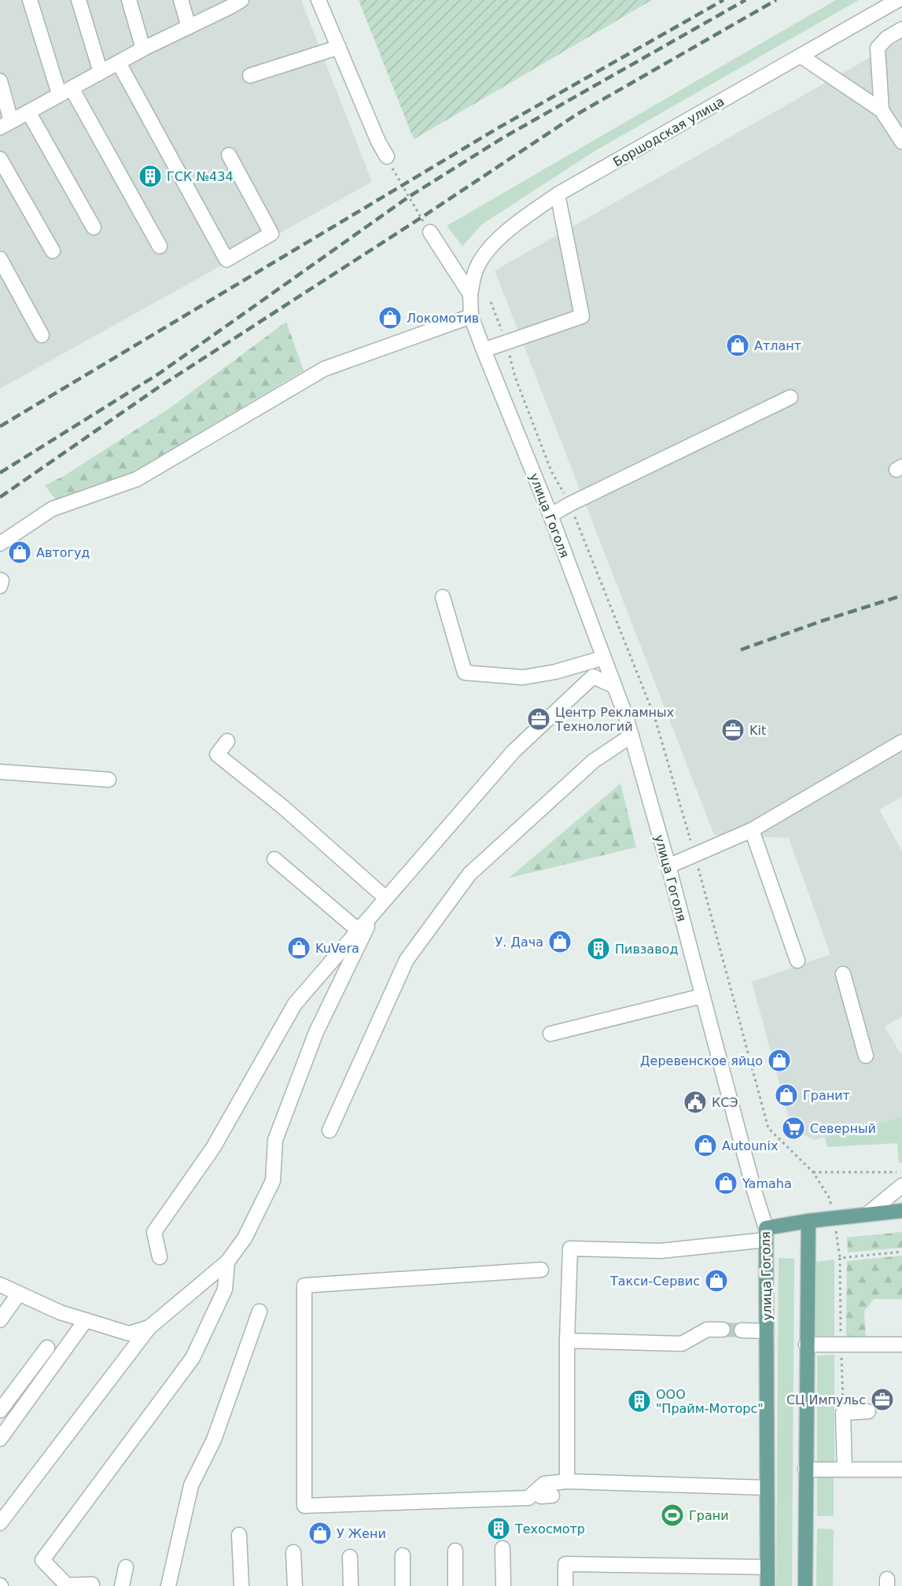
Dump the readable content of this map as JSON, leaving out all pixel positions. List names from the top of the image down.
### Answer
{
  "streets": {
    "main road": ["улица Гоголя"],
    "street": ["Боршодская улица"]
  },
  "crossings": [
    ["Боршодская улица", "улица Гоголя"]
  ],
  "places": {
    "building": [
      "ГСК №434",
      "Пивзавод",
      "ООО \"Прайм-Моторс\"",
      "Техосмотр"
    ],
    "shop": [
      "Локомотив",
      "Атлант",
      "Автогуд",
      "У. Дача",
      "KuVera",
      "Деревенское яйцо",
      "Гранит",
      "Autounix",
      "Yamaha",
      "Такси-Сервис",
      "У Жени"
    ],
    "office": ["Центр Рекламных Технологий", "Kit", "СЦ Импульс"],
    "public building": ["КСЭ"],
    "supermarket": ["Северный"],
    "sports": ["Грани"]
  }
}
